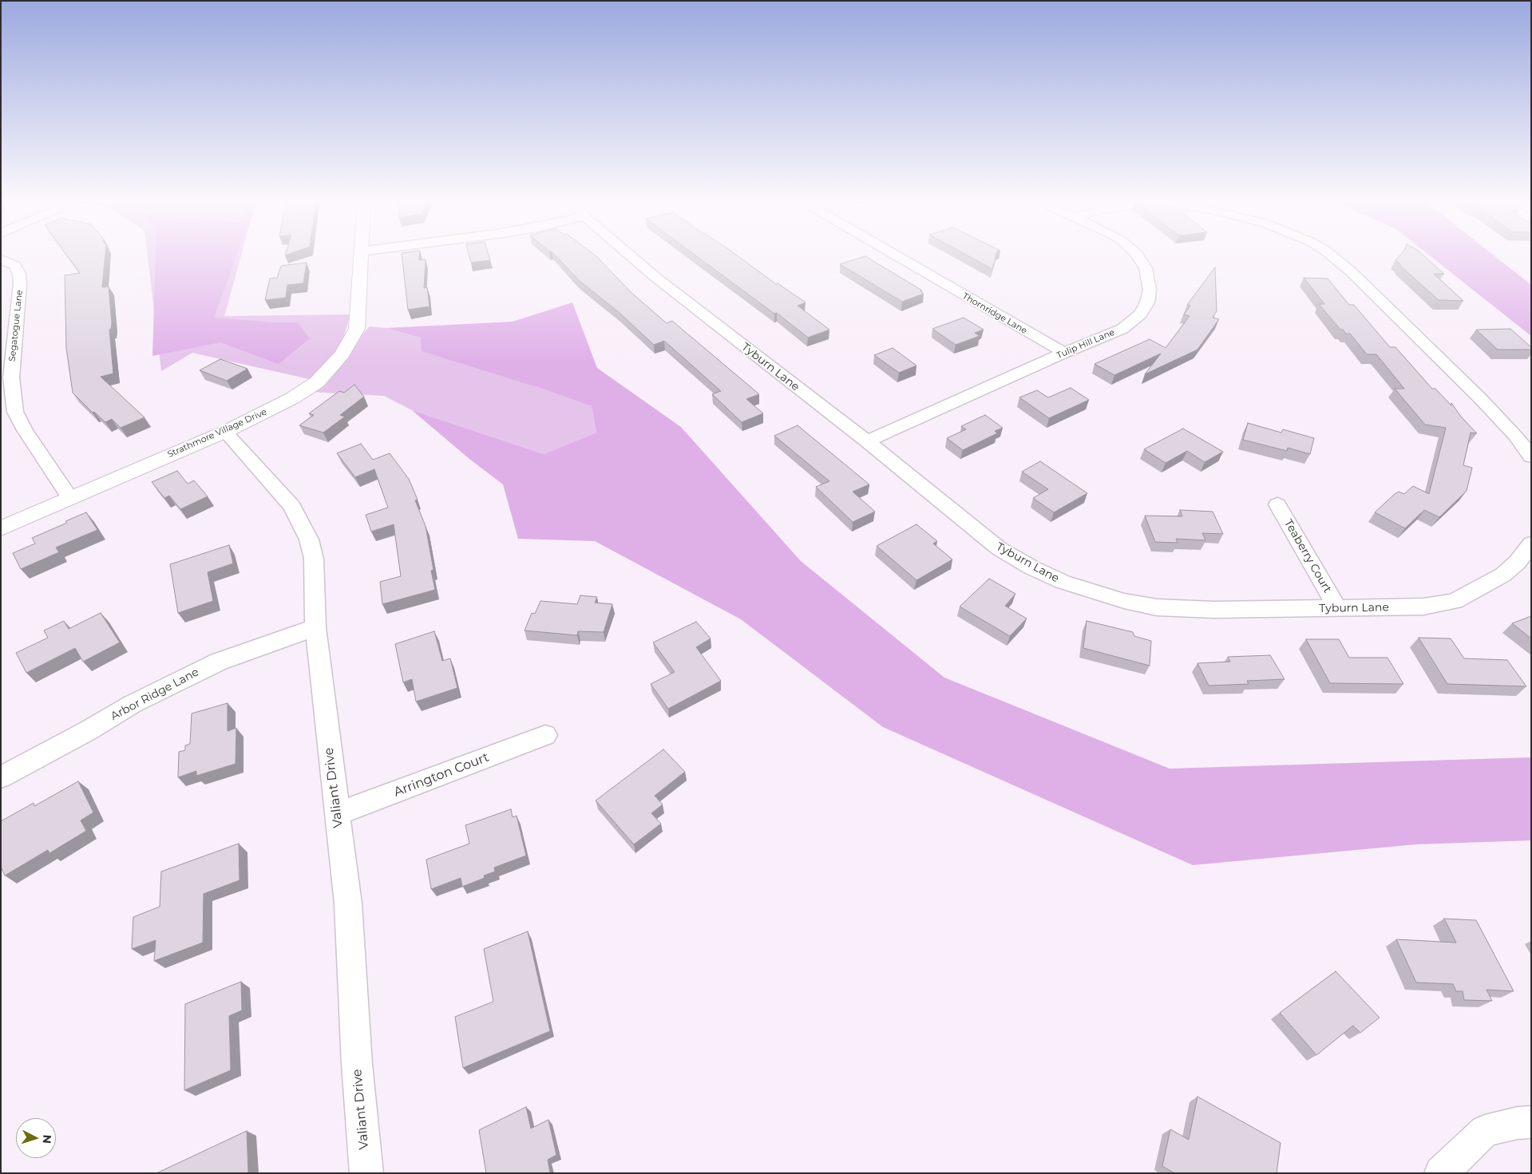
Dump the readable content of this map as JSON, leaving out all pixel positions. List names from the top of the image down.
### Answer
{
  "streets": {
    "street": [
      "Thornridge Lane",
      "Segatogue Lane",
      "Tulip Hill Lane",
      "Tyburn Lane",
      "Strathmore Village Drive",
      "Teaberry Court",
      "Arbor Ridge Lane",
      "Arrington Court",
      "Valiant Drive"
    ]
  },
  "crossings": [
    ["Thornridge Lane", "Tulip Hill Lane"],
    ["Segatogue Lane", "Strathmore Village Drive"],
    ["Tulip Hill Lane", "Tyburn Lane"],
    ["Tyburn Lane", "Teaberry Court"],
    ["Strathmore Village Drive", "Valiant Drive"],
    ["Arbor Ridge Lane", "Valiant Drive"],
    ["Arrington Court", "Valiant Drive"]
  ],
  "north": "right"
}
